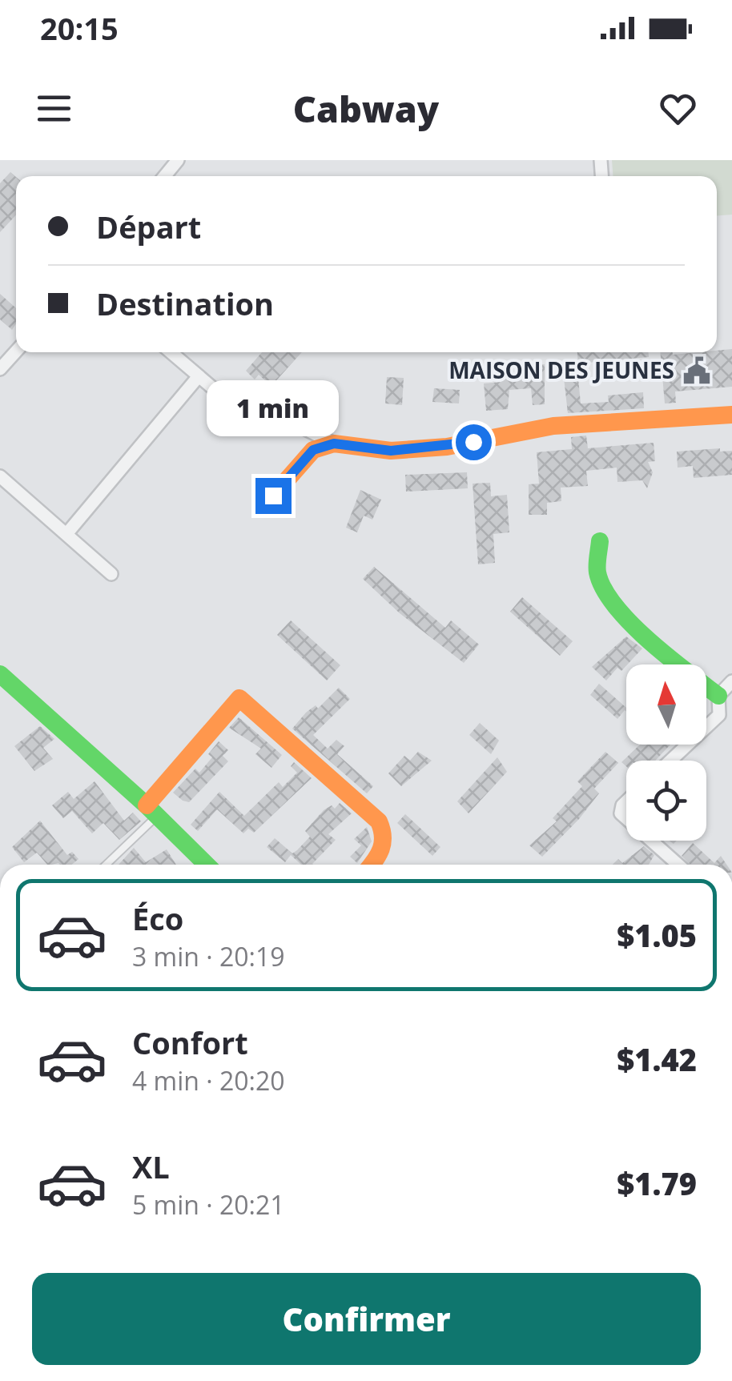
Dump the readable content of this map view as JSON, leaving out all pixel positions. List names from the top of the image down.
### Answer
{
  "places": {
    "public building": ["MAISON DES JEUNES"]
  },
  "north": "top",
  "page": {
    "status": "20:15",
    "header": "Cabway",
    "banner": ["Départ", "Destination"],
    "bubble": "1 min",
    "list": [
      {
        "name": "Éco",
        "note": "3 min · 20:19",
        "value": "$1.05"
      },
      {
        "name": "Confort",
        "note": "4 min · 20:20",
        "value": "$1.42"
      },
      {
        "name": "XL",
        "note": "5 min · 20:21",
        "value": "$1.79"
      }
    ],
    "buttons": "Confirmer"
  }
}
